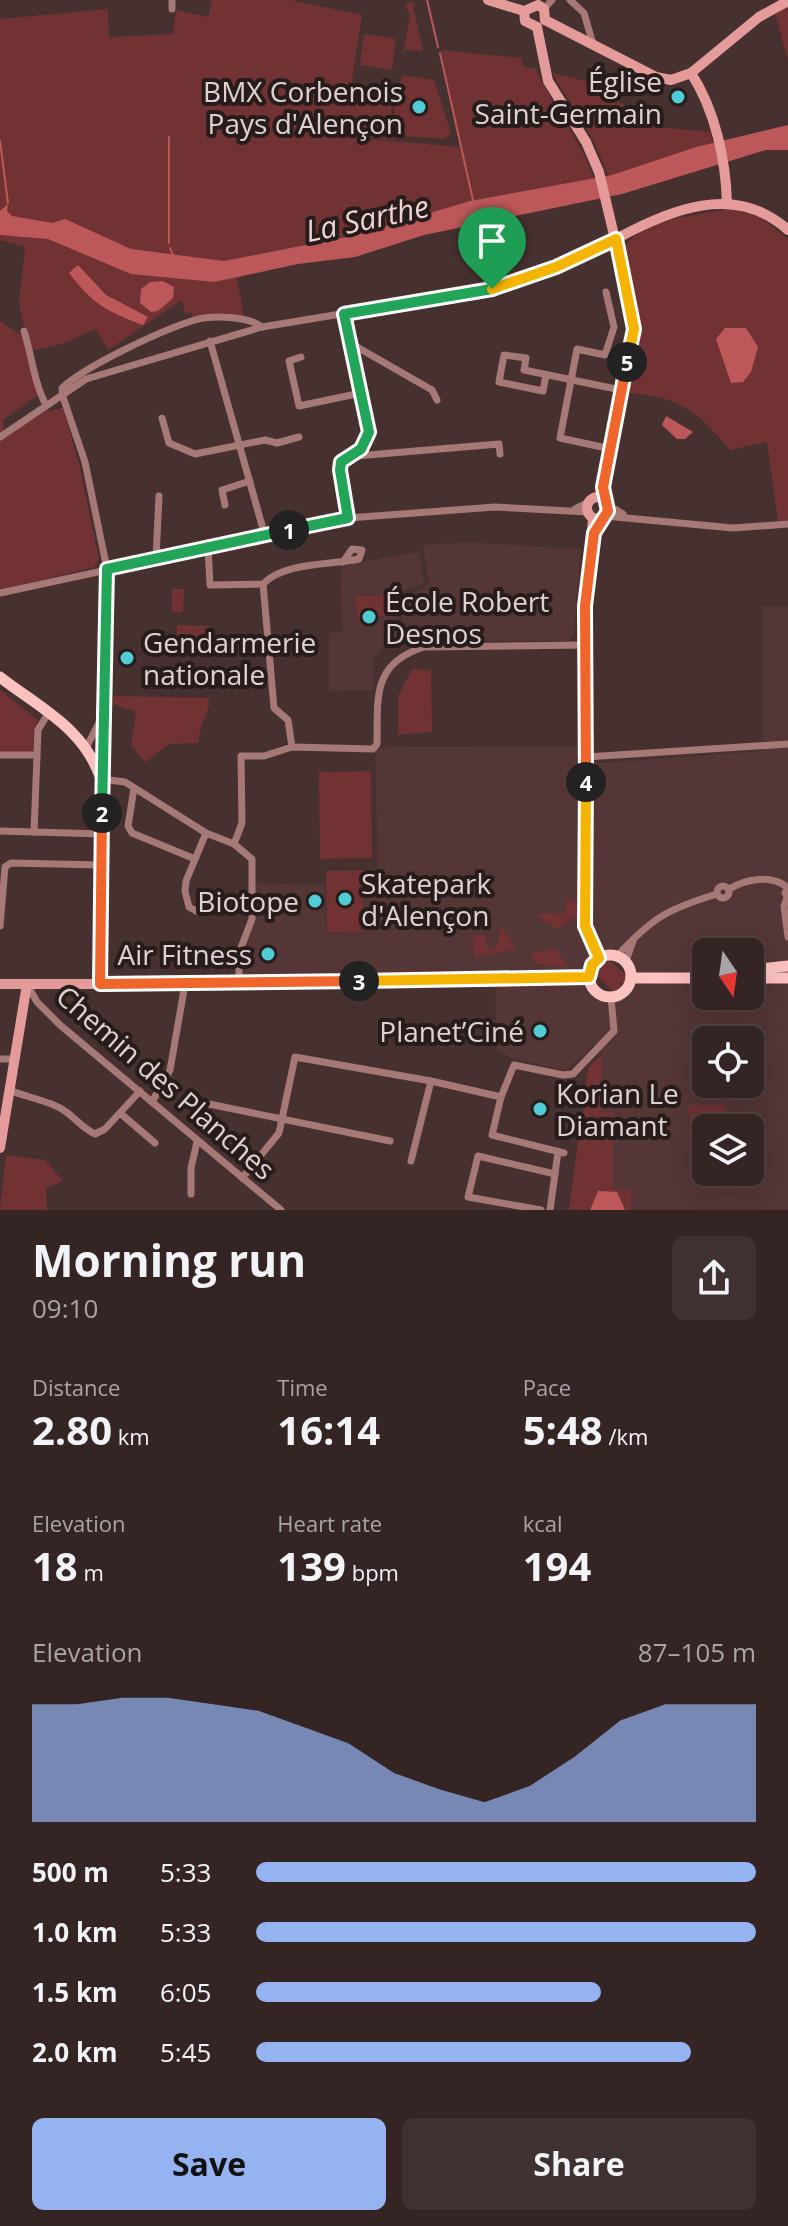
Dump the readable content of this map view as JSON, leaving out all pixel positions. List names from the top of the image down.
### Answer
{
  "streets": {
    "street": ["Chemin des Planches"]
  },
  "water": ["La Sarthe"],
  "places": [
    "Église Saint-Germain",
    "BMX Corbenois Pays d'Alençon",
    "École Robert Desnos",
    "Gendarmerie nationale",
    "Skatepark d'Alençon",
    "Biotope",
    "Air Fitness",
    "Planet’Ciné",
    "Korian Le Diamant"
  ],
  "north": "bottom",
  "page": {
    "pins": [
      "5",
      "1",
      "4",
      "2",
      "3"
    ],
    "heading": ["Morning run", "09:10"],
    "stats": [
      ["Distance", "2.80 km"],
      ["Time", "16:14"],
      ["Pace", "5:48 /km"],
      ["Elevation", "18 m"],
      ["Heart rate", "139 bpm"],
      ["kcal", "194"]
    ],
    "chart": ["Elevation", "87–105 m"],
    "list": [
      {
        "name": "500 m",
        "note": "5:33"
      },
      {
        "name": "1.0 km",
        "note": "5:33"
      },
      {
        "name": "1.5 km",
        "note": "6:05"
      },
      {
        "name": "2.0 km",
        "note": "5:45"
      }
    ],
    "buttons": ["Save", "Share"]
  }
}
